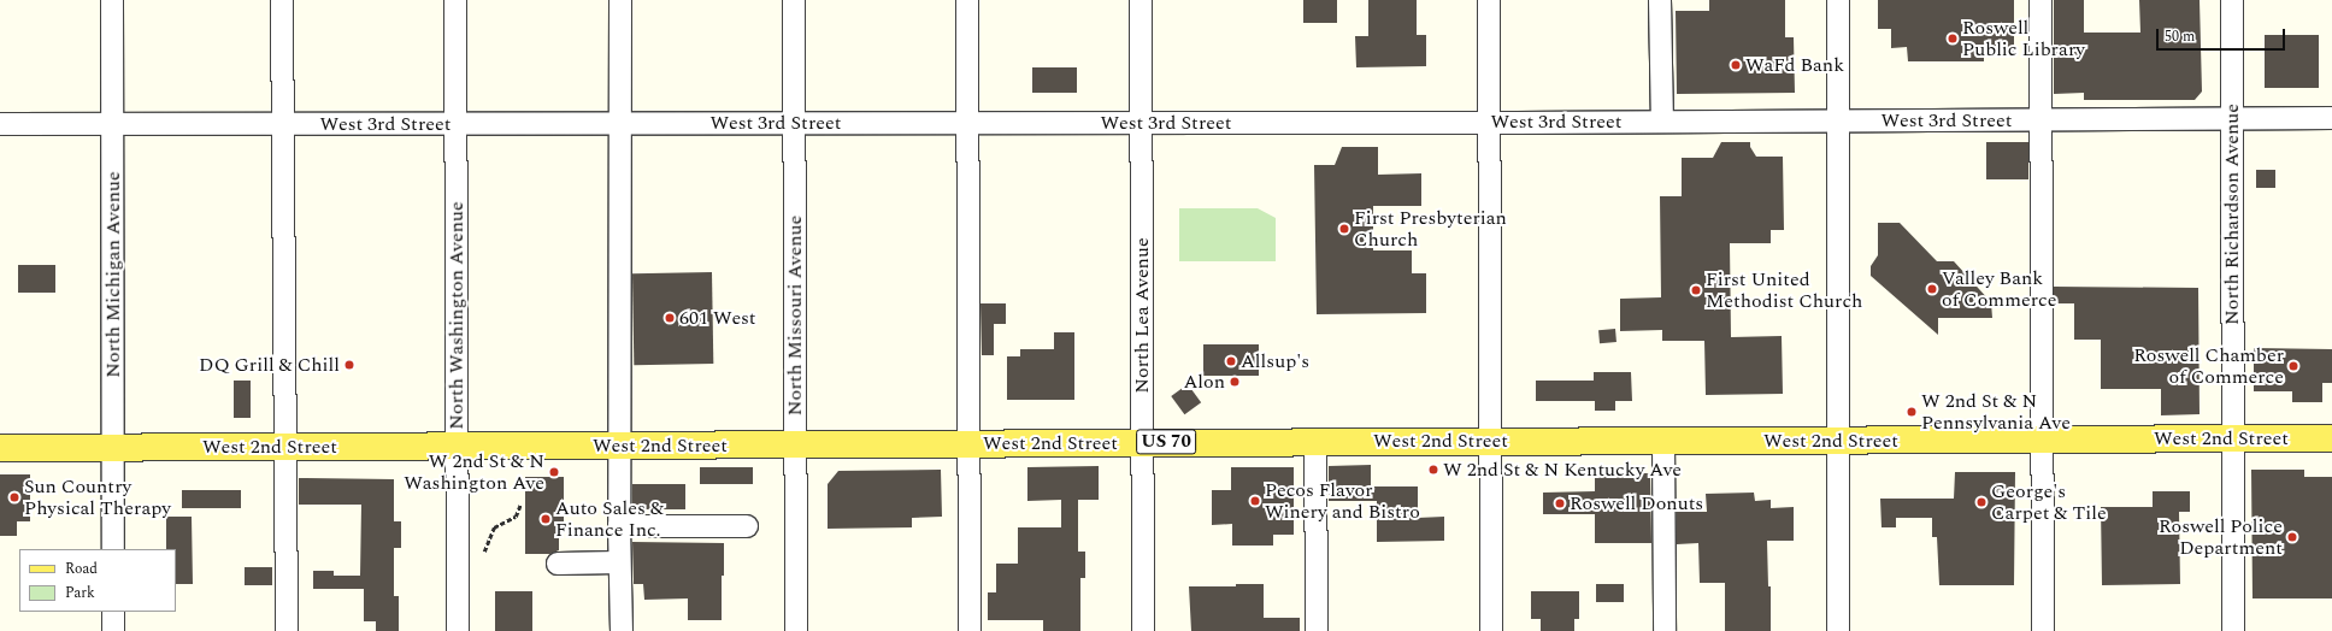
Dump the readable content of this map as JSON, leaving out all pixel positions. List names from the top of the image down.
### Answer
{
  "streets": {
    "main road": ["West 2nd Street", "US 70"],
    "street": [
      "West 3rd Street",
      "North Richardson Avenue",
      "North Michigan Avenue",
      "North Washington Avenue",
      "North Missouri Avenue",
      "North Lea Avenue"
    ]
  },
  "crossings": [
    ["West 3rd Street", "North Richardson Avenue"],
    ["West 3rd Street", "North Michigan Avenue"],
    ["West 3rd Street", "North Washington Avenue"],
    ["West 3rd Street", "North Missouri Avenue"],
    ["West 3rd Street", "North Lea Avenue"],
    ["North Richardson Avenue", "West 2nd Street"],
    ["North Michigan Avenue", "West 2nd Street"],
    ["North Washington Avenue", "West 2nd Street"],
    ["North Missouri Avenue", "West 2nd Street"],
    ["North Lea Avenue", "West 2nd Street"]
  ],
  "places": [
    "Roswell Public Library",
    "WaFd Bank",
    "First Presbyterian Church",
    "Valley Bank of Commerce",
    "First United Methodist Church",
    "601 West",
    "Allsup's",
    "DQ Grill & Chill",
    "Roswell Chamber of Commerce",
    "Alon",
    "W 2nd St & N Pennsylvania Ave",
    "W 2nd St & N Kentucky Ave",
    "W 2nd St & N Washington Ave",
    "Sun Country Physical Therapy",
    "Pecos Flavor Winery and Bistro",
    "George's Carpet & Tile",
    "Roswell Donuts",
    "Auto Sales & Finance Inc.",
    "Roswell Police Department"
  ],
  "legend": ["Road", "Park"],
  "scale_bar": "50 m"
}
